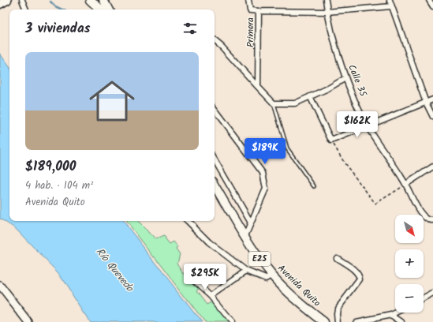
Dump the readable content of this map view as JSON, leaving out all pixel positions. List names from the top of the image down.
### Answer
{
  "streets": {
    "highway": ["E25", "Avenida Quito"],
    "street": ["Primera", "Calle 35"]
  },
  "crossings": [
    ["Primera", "Calle 35"]
  ],
  "water": ["Río Quevedo"],
  "north": "bottom right",
  "page": {
    "heading": "3 viviendas",
    "list": [
      {
        "name": "$189,000",
        "note": "4 hab. · 104 m² · Avenida Quito"
      }
    ],
    "price": ["$162K", "$189K", "$295K"],
    "map_buttons": ["+", "−"]
  }
}
